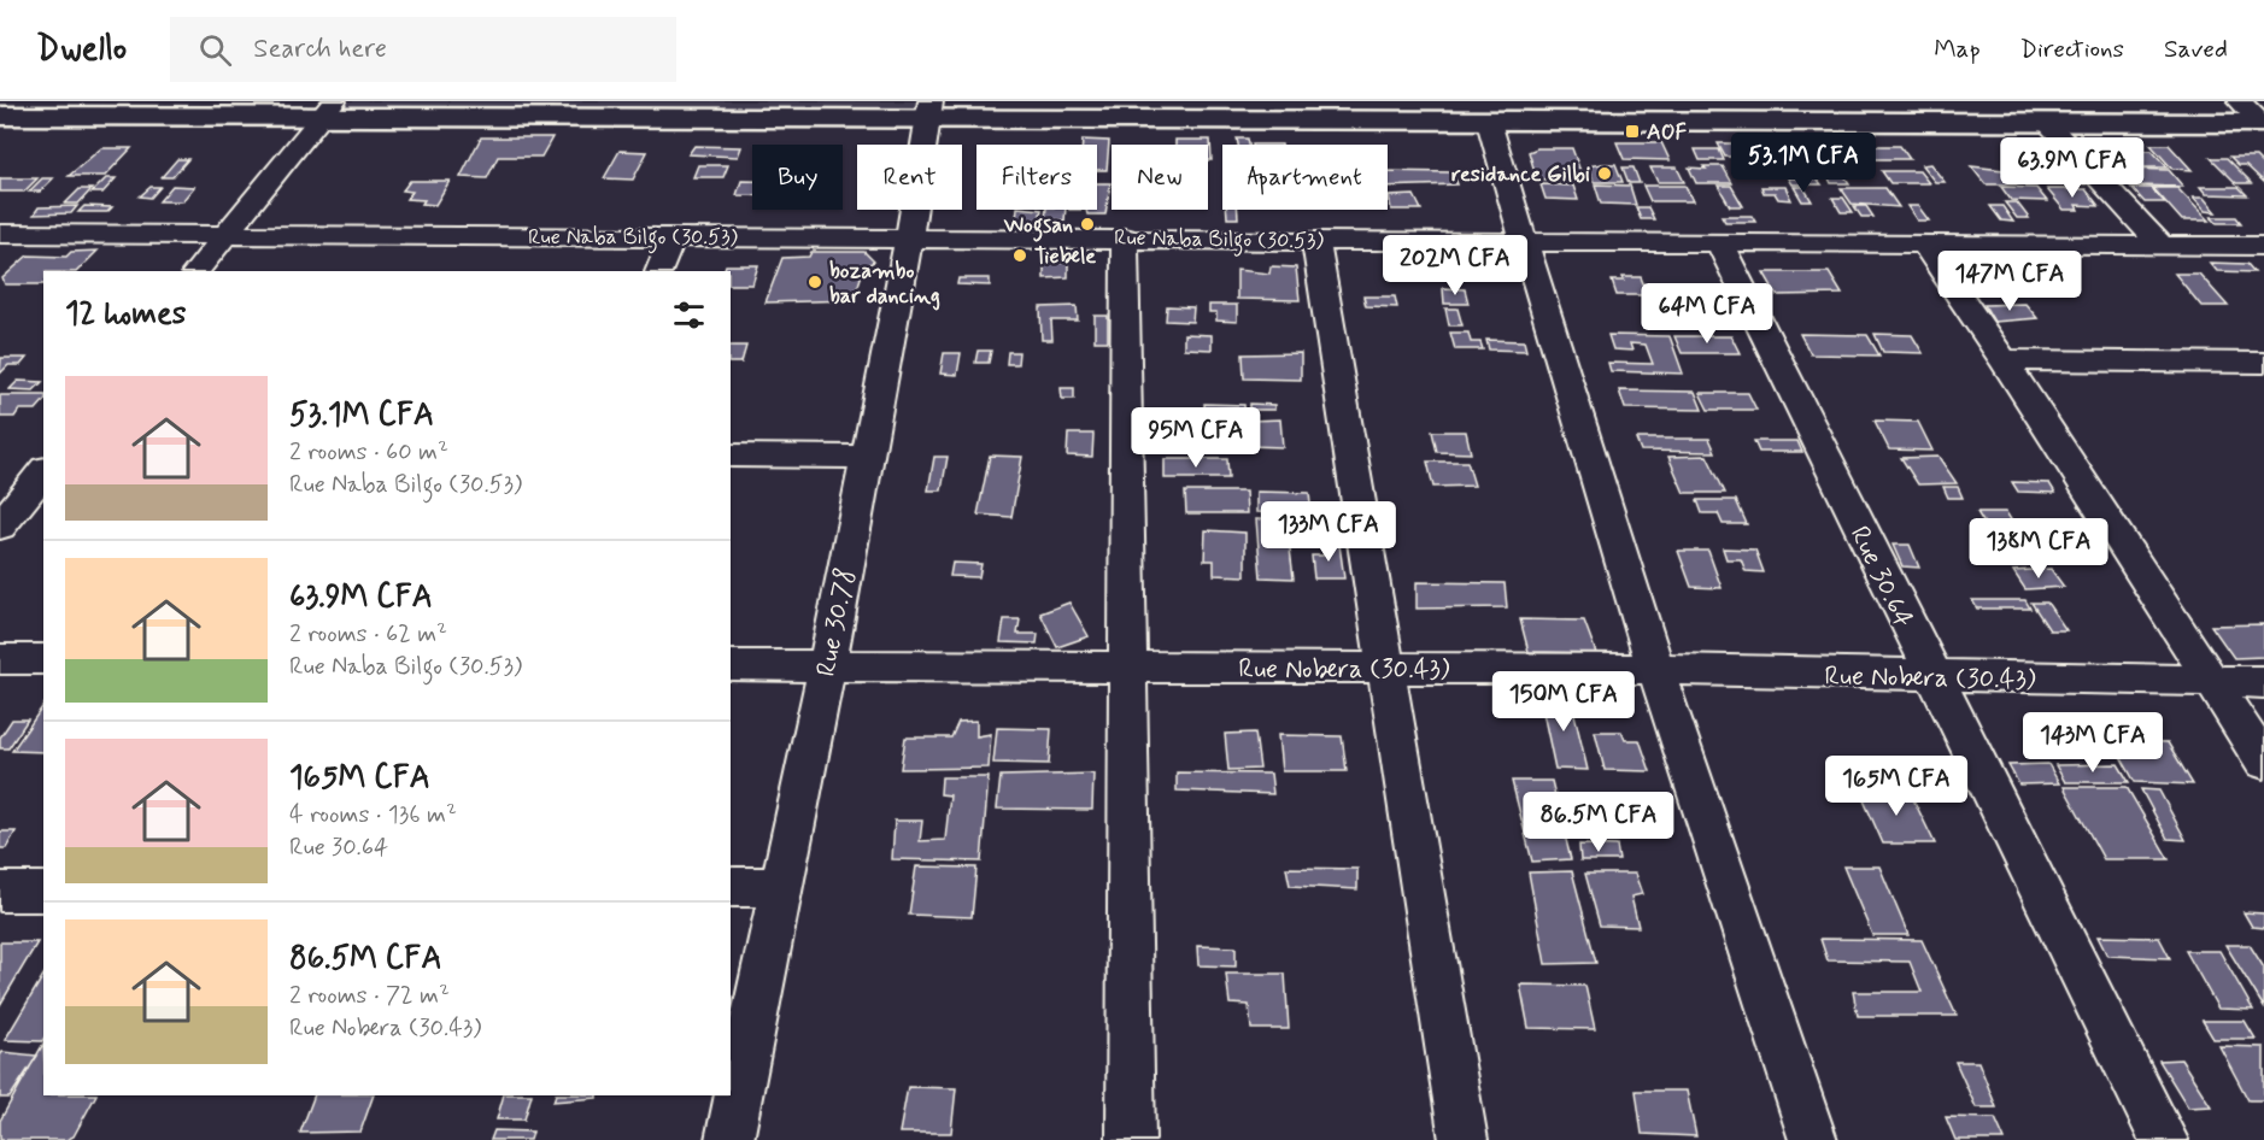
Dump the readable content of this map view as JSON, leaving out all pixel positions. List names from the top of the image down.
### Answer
{
  "streets": {
    "street": [
      "Rue Naba Bilgo (30.53)",
      "Rue 30.64",
      "Rue 30.78",
      "Rue Nobera (30.43)"
    ]
  },
  "crossings": [
    ["Rue Naba Bilgo (30.53)", "Rue 30.64"],
    ["Rue Naba Bilgo (30.53)", "Rue 30.78"],
    ["Rue 30.64", "Rue Nobera (30.43)"],
    ["Rue 30.78", "Rue Nobera (30.43)"]
  ],
  "places": {
    "transit": ["AOF"],
    "other": [
      "residance Gilbi",
      "Wogsan",
      "Tiebele",
      "bozambo bar dancing"
    ]
  },
  "page": {
    "header": "Dwello",
    "search": "Search here",
    "nav": ["Map", "Directions", "Saved"],
    "price": [
      "53.1M CFA",
      "63.9M CFA",
      "202M CFA",
      "147M CFA",
      "64M CFA",
      "95M CFA",
      "133M CFA",
      "138M CFA",
      "150M CFA",
      "143M CFA",
      "165M CFA",
      "86.5M CFA"
    ],
    "chip": [
      "Buy",
      "Rent",
      "Filters",
      "New",
      "Apartment"
    ],
    "heading": "12 homes",
    "list": [
      {
        "name": "53.1M CFA",
        "note": "2 rooms · 60 m² · Rue Naba Bilgo (30.53)"
      },
      {
        "name": "63.9M CFA",
        "note": "2 rooms · 62 m² · Rue Naba Bilgo (30.53)"
      },
      {
        "name": "165M CFA",
        "note": "4 rooms · 136 m² · Rue 30.64"
      },
      {
        "name": "86.5M CFA",
        "note": "2 rooms · 72 m² · Rue Nobera (30.43)"
      }
    ]
  }
}
